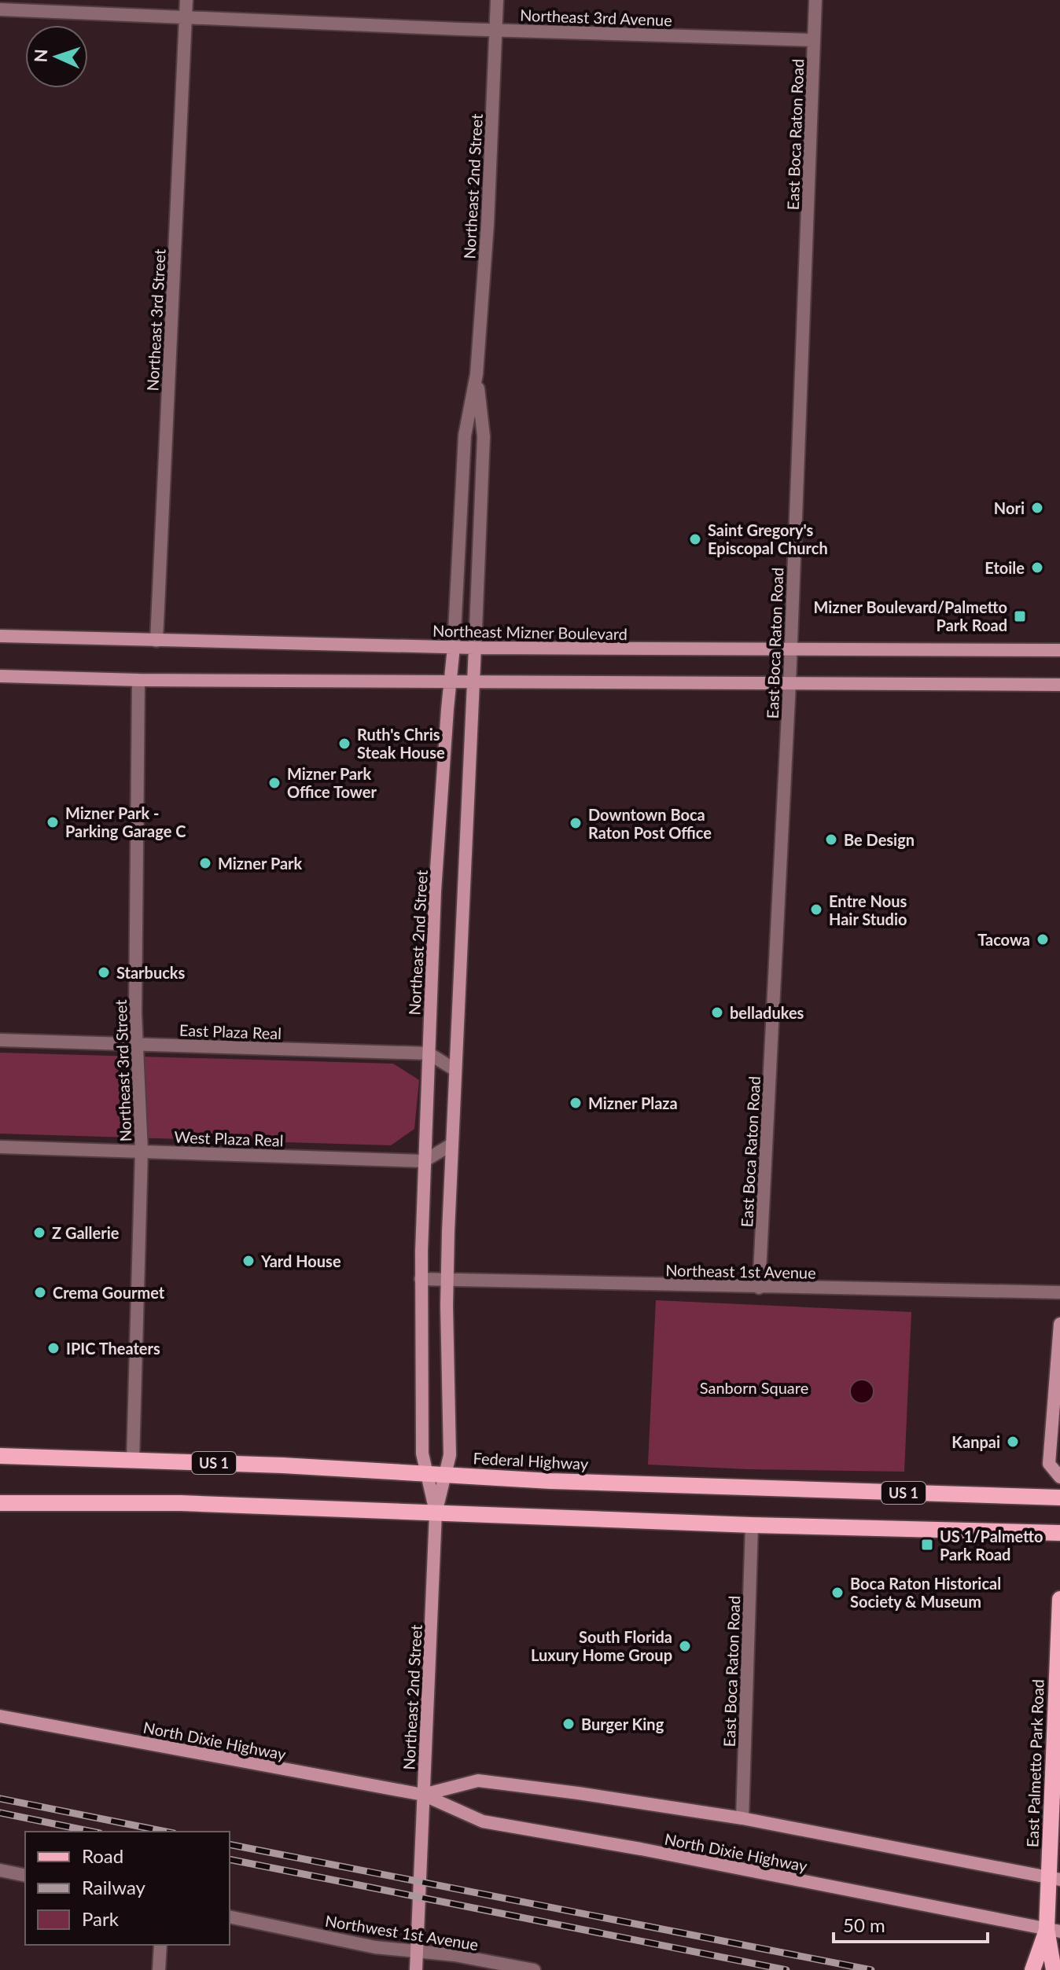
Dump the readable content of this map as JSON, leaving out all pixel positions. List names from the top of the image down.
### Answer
{
  "streets": {
    "main road": [
      "Northeast 2nd Street",
      "Northeast Mizner Boulevard",
      "Federal Highway",
      "US 1",
      "North Dixie Highway",
      "East Palmetto Park Road"
    ],
    "street": [
      "Northeast 3rd Avenue",
      "East Boca Raton Road",
      "Northeast 3rd Street",
      "East Plaza Real",
      "West Plaza Real",
      "Northeast 1st Avenue",
      "Northwest 1st Avenue"
    ]
  },
  "crossings": [
    ["Northeast 3rd Avenue", "East Boca Raton Road"],
    ["Northeast 3rd Avenue", "Northeast 2nd Street"],
    ["Northeast 3rd Avenue", "Northeast 3rd Street"],
    ["East Boca Raton Road", "Northeast Mizner Boulevard"],
    ["East Boca Raton Road", "Northeast 1st Avenue"],
    ["East Boca Raton Road", "North Dixie Highway"],
    ["Northeast 2nd Street", "Northeast Mizner Boulevard"],
    ["Northeast 2nd Street", "East Plaza Real"],
    ["Northeast 2nd Street", "West Plaza Real"],
    ["Northeast 2nd Street", "Northeast 1st Avenue"],
    ["Northeast 2nd Street", "Federal Highway"],
    ["Northeast 2nd Street", "North Dixie Highway"],
    ["Northeast 2nd Street", "Northwest 1st Avenue"],
    ["Northeast 3rd Street", "Northeast Mizner Boulevard"],
    ["Northeast 3rd Street", "East Plaza Real"],
    ["Northeast 3rd Street", "West Plaza Real"],
    ["Northeast 3rd Street", "Federal Highway"],
    ["North Dixie Highway", "East Palmetto Park Road"]
  ],
  "parks": ["Sanborn Square"],
  "places": {
    "other": [
      "Nori",
      "Saint Gregory's Episcopal Church",
      "Etoile",
      "Ruth's Chris Steak House",
      "Mizner Park Office Tower",
      "Mizner Park - Parking Garage C",
      "Downtown Boca Raton Post Office",
      "Be Design",
      "Mizner Park",
      "Entre Nous Hair Studio",
      "Tacowa",
      "Starbucks",
      "belladukes",
      "Mizner Plaza",
      "Z Gallerie",
      "Yard House",
      "Crema Gourmet",
      "IPIC Theaters",
      "Kanpai",
      "Boca Raton Historical Society & Museum",
      "South Florida Luxury Home Group",
      "Burger King"
    ],
    "transit": ["Mizner Boulevard/Palmetto Park Road", "US 1/Palmetto Park Road"]
  },
  "legend": ["Road", "Railway", "Park"],
  "scale_bar": "50 m",
  "north": "left"
}
